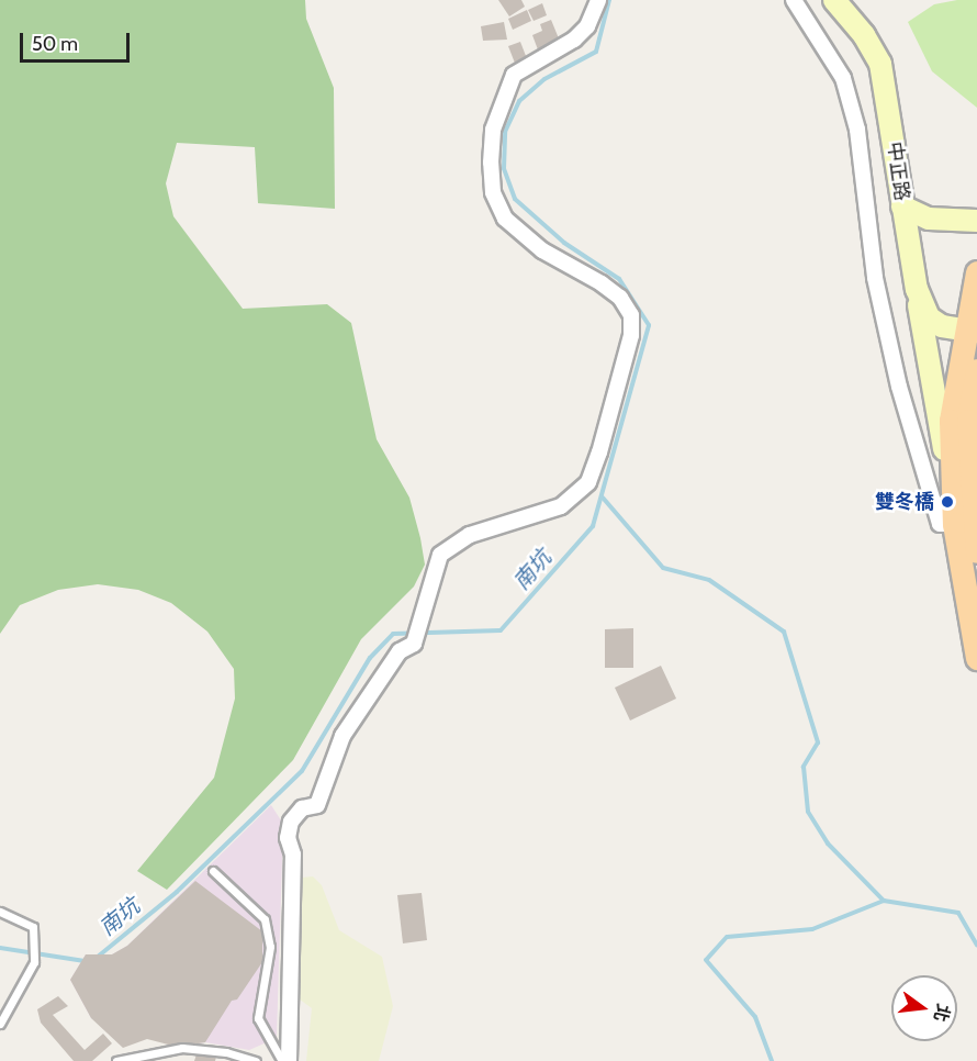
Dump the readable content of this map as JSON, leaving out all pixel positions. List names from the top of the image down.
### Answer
{
  "streets": {
    "street": ["中正路"]
  },
  "water": ["南坑"],
  "places": ["雙冬橋"],
  "scale_bar": "50 m",
  "north": "right"
}
